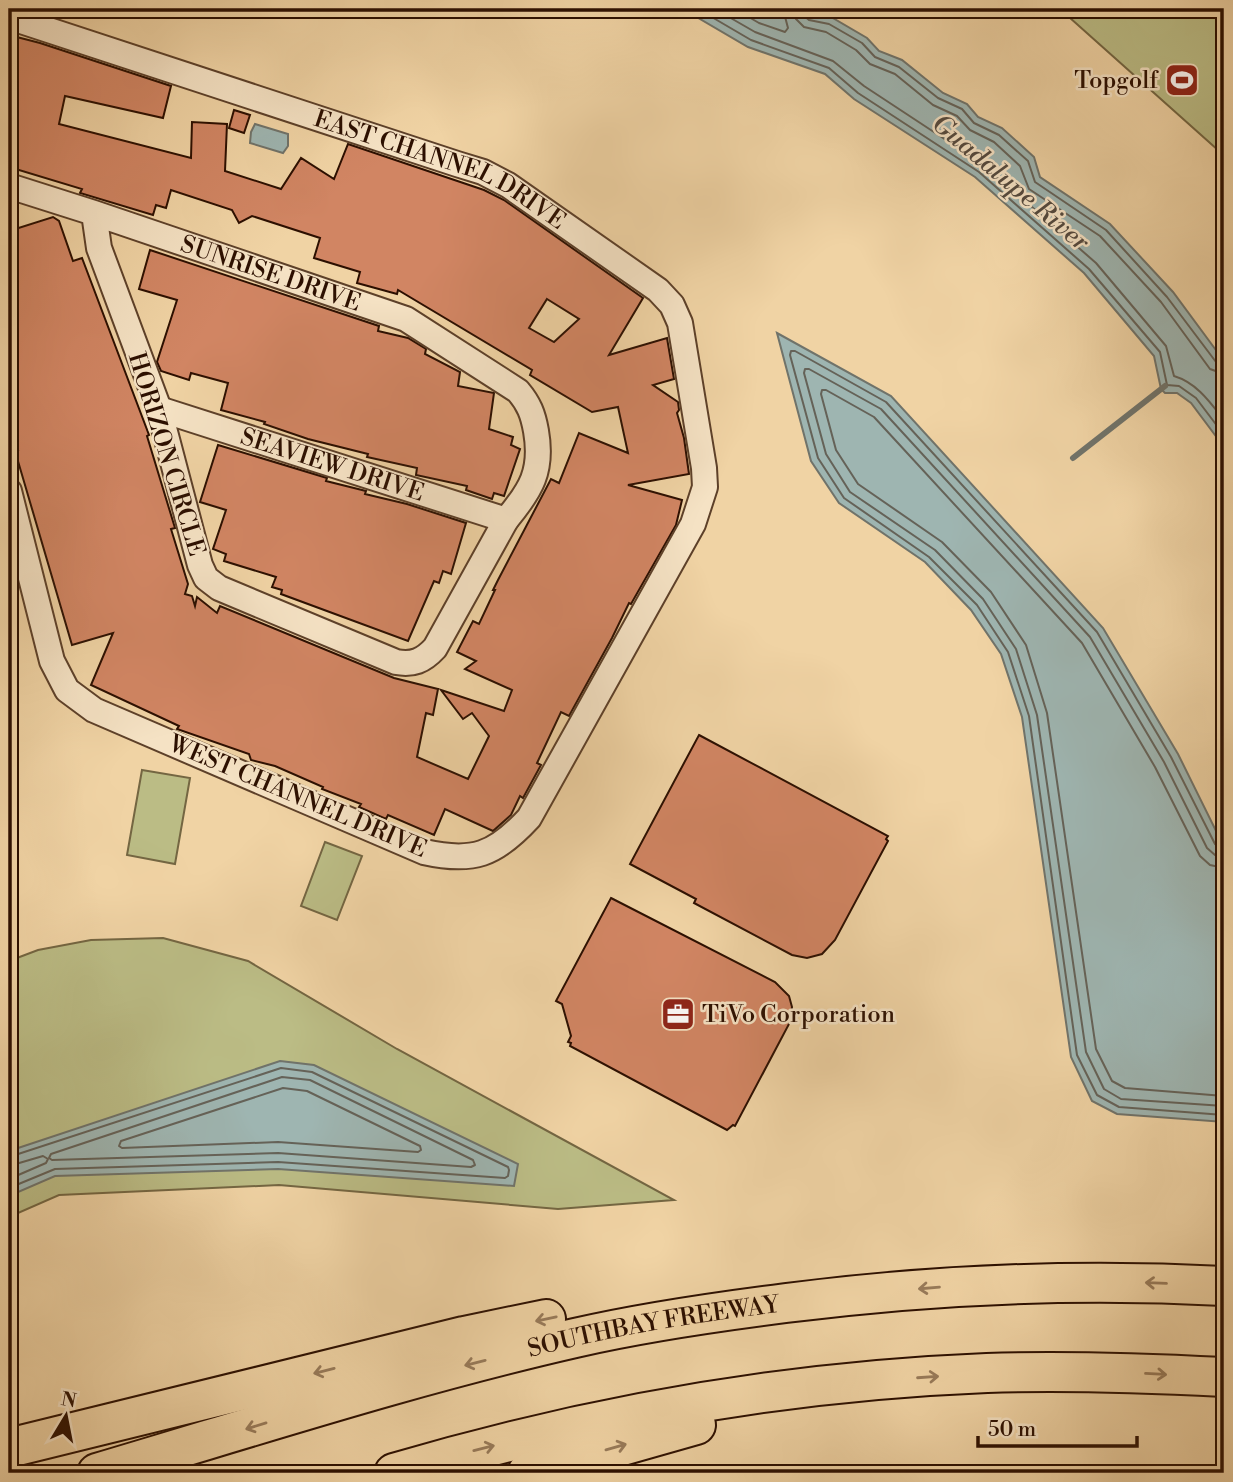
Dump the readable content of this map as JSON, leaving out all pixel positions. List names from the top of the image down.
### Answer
{
  "streets": {
    "highway": ["SOUTHBAY FREEWAY"],
    "street": [
      "EAST CHANNEL DRIVE",
      "SUNRISE DRIVE",
      "HORIZON CIRCLE",
      "SEAVIEW DRIVE",
      "WEST CHANNEL DRIVE"
    ]
  },
  "crossings": [
    ["EAST CHANNEL DRIVE", "WEST CHANNEL DRIVE"],
    ["SUNRISE DRIVE", "HORIZON CIRCLE"],
    ["HORIZON CIRCLE", "SEAVIEW DRIVE"]
  ],
  "water": ["Guadalupe River"],
  "places": {
    "sports": ["Topgolf"],
    "office": ["TiVo Corporation"]
  },
  "scale_bar": "50 m",
  "north": "top"
}
